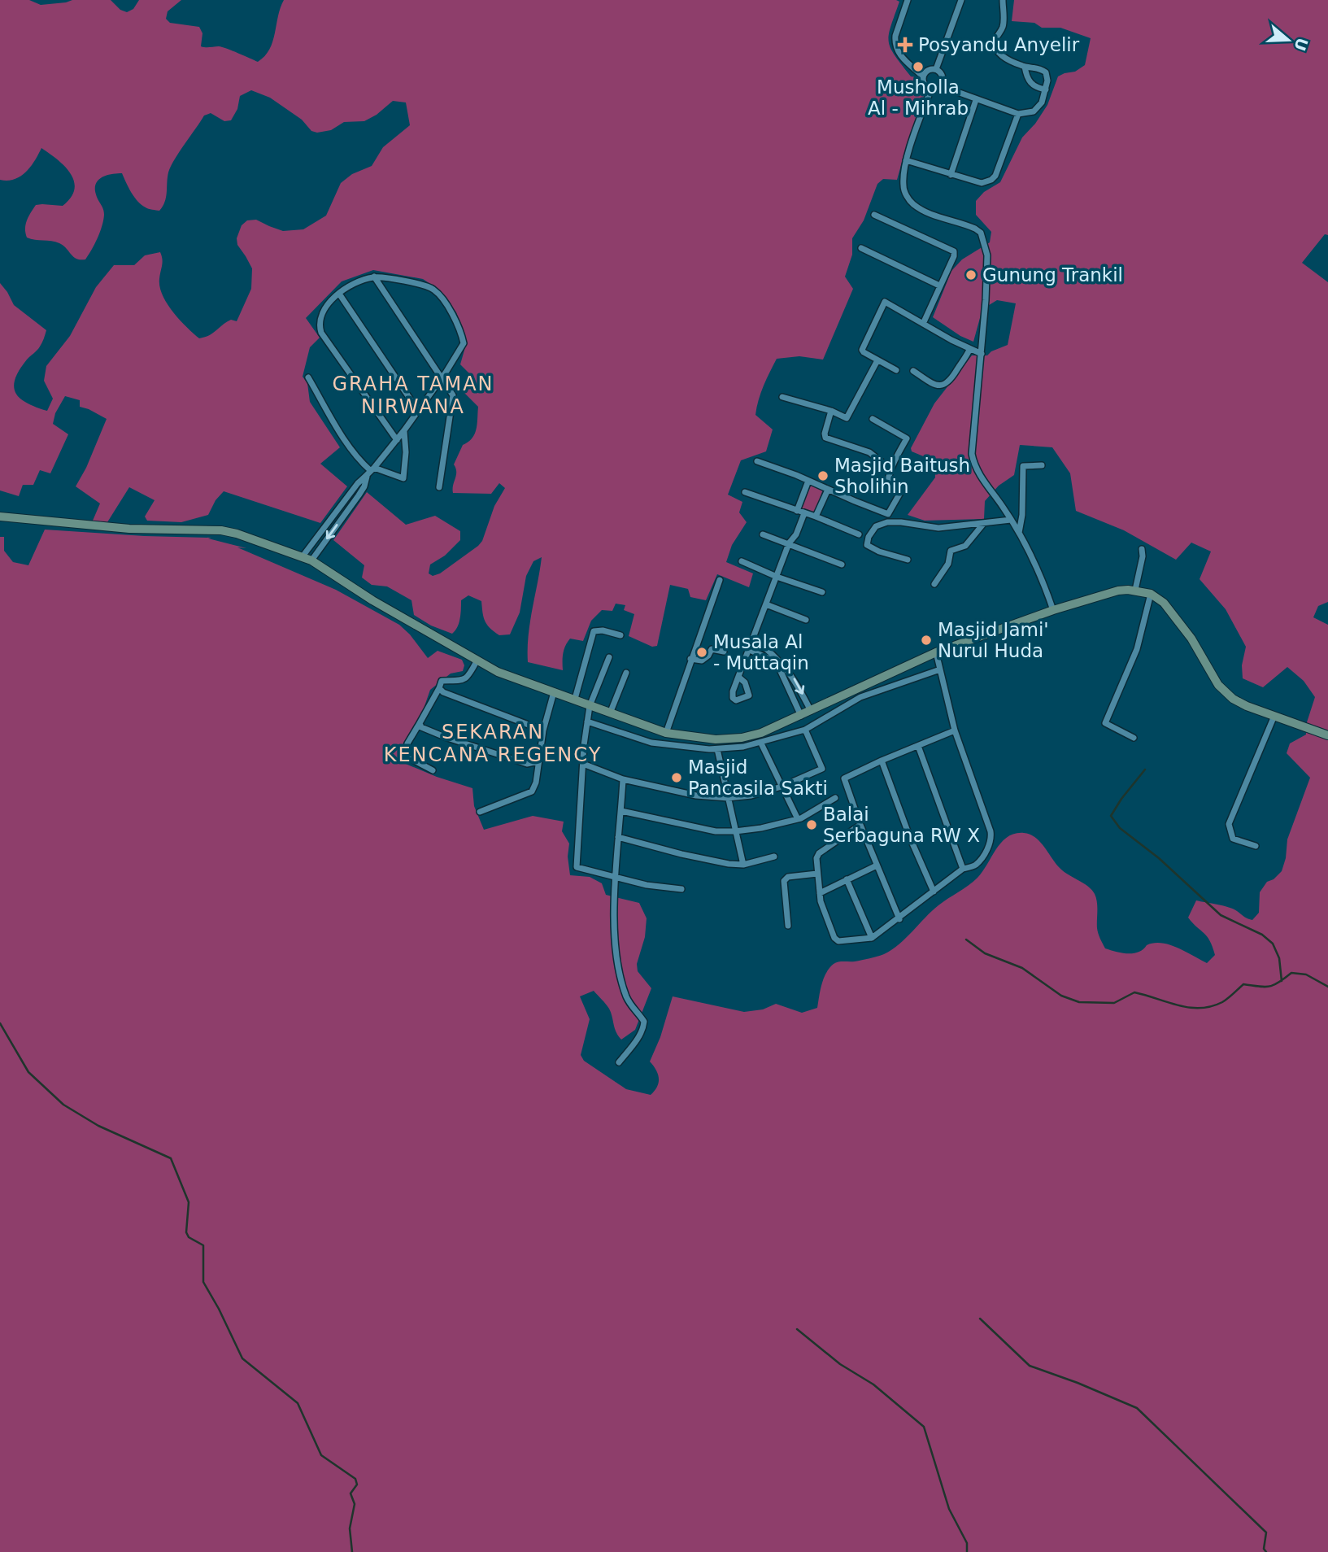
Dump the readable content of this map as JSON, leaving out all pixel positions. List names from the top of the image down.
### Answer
{
  "districts": ["GRAHA TAMAN NIRWANA", "SEKARAN KENCANA REGENCY"],
  "places": {
    "health": ["Posyandu Anyelir"],
    "other": [
      "Musholla Al - Mihrab",
      "Gunung Trankil",
      "Masjid Baitush Sholihin",
      "Masjid Jami' Nurul Huda",
      "Musala Al - Muttaqin",
      "Masjid Pancasila Sakti",
      "Balai Serbaguna RW X"
    ]
  },
  "north": "right"
}
